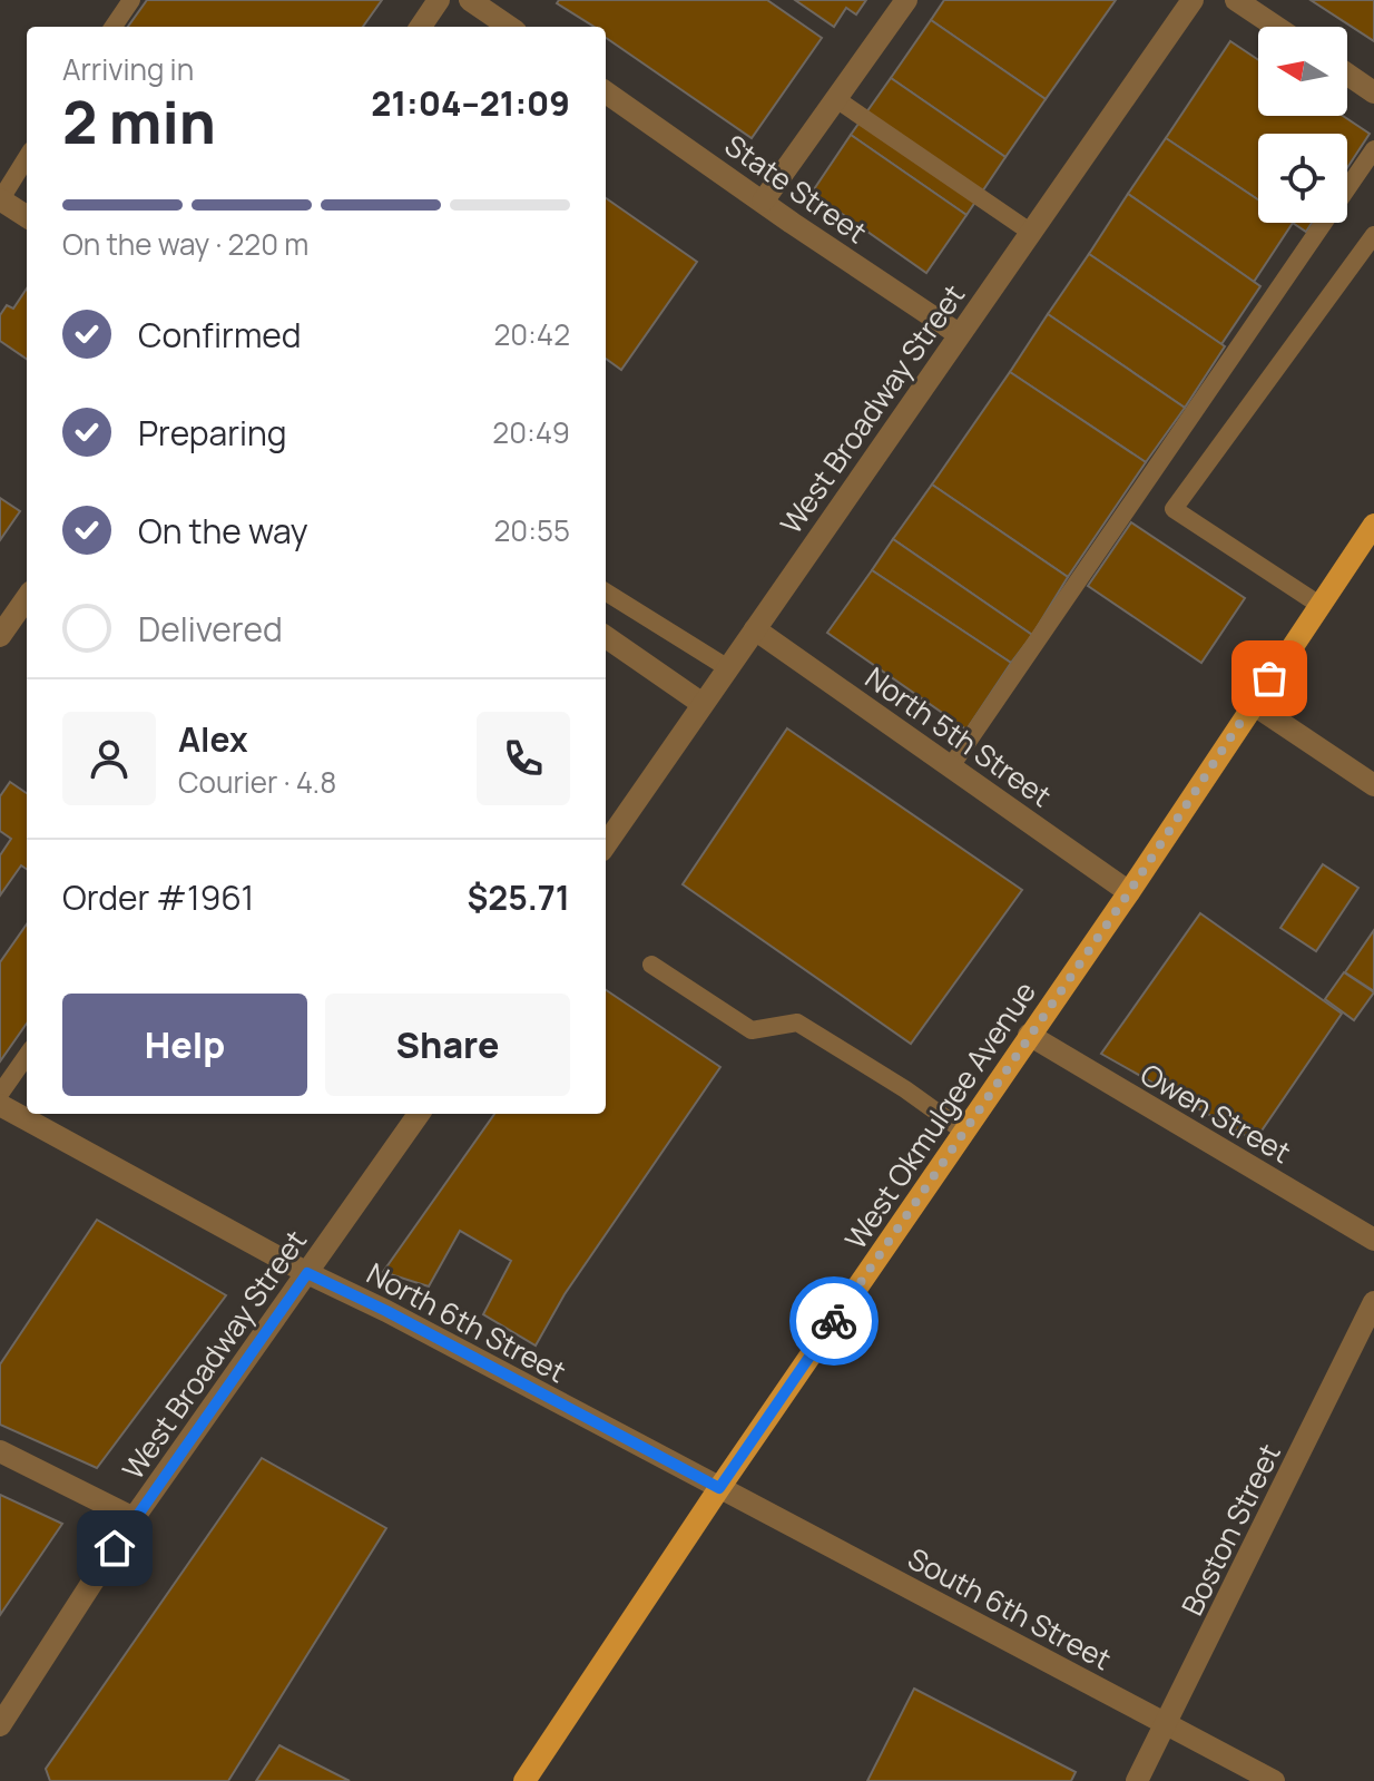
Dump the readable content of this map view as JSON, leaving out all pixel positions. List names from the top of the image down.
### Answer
{
  "streets": {
    "main road": ["West Okmulgee Avenue"],
    "street": [
      "State Street",
      "West Broadway Street",
      "North 5th Street",
      "Owen Street",
      "North 6th Street",
      "Boston Street",
      "South 6th Street"
    ]
  },
  "crossings": [
    ["State Street", "West Broadway Street"],
    ["West Broadway Street", "North 5th Street"],
    ["West Broadway Street", "North 6th Street"],
    ["North 5th Street", "West Okmulgee Avenue"],
    ["Owen Street", "West Okmulgee Avenue"],
    ["West Okmulgee Avenue", "North 6th Street"],
    ["West Okmulgee Avenue", "South 6th Street"],
    ["North 6th Street", "South 6th Street"],
    ["Boston Street", "South 6th Street"]
  ],
  "north": "left",
  "page": {
    "heading": ["2 min", "Arriving in", "21:04–21:09"],
    "panel": [
      "Alex",
      "Courier · 4.8",
      "Order #1961",
      "$25.71"
    ],
    "bar": "On the way · 220 m",
    "list": [
      ["Confirmed", "20:42"],
      ["Preparing", "20:49"],
      ["On the way", "20:55"],
      "Delivered"
    ],
    "buttons": ["Help", "Share"]
  }
}
